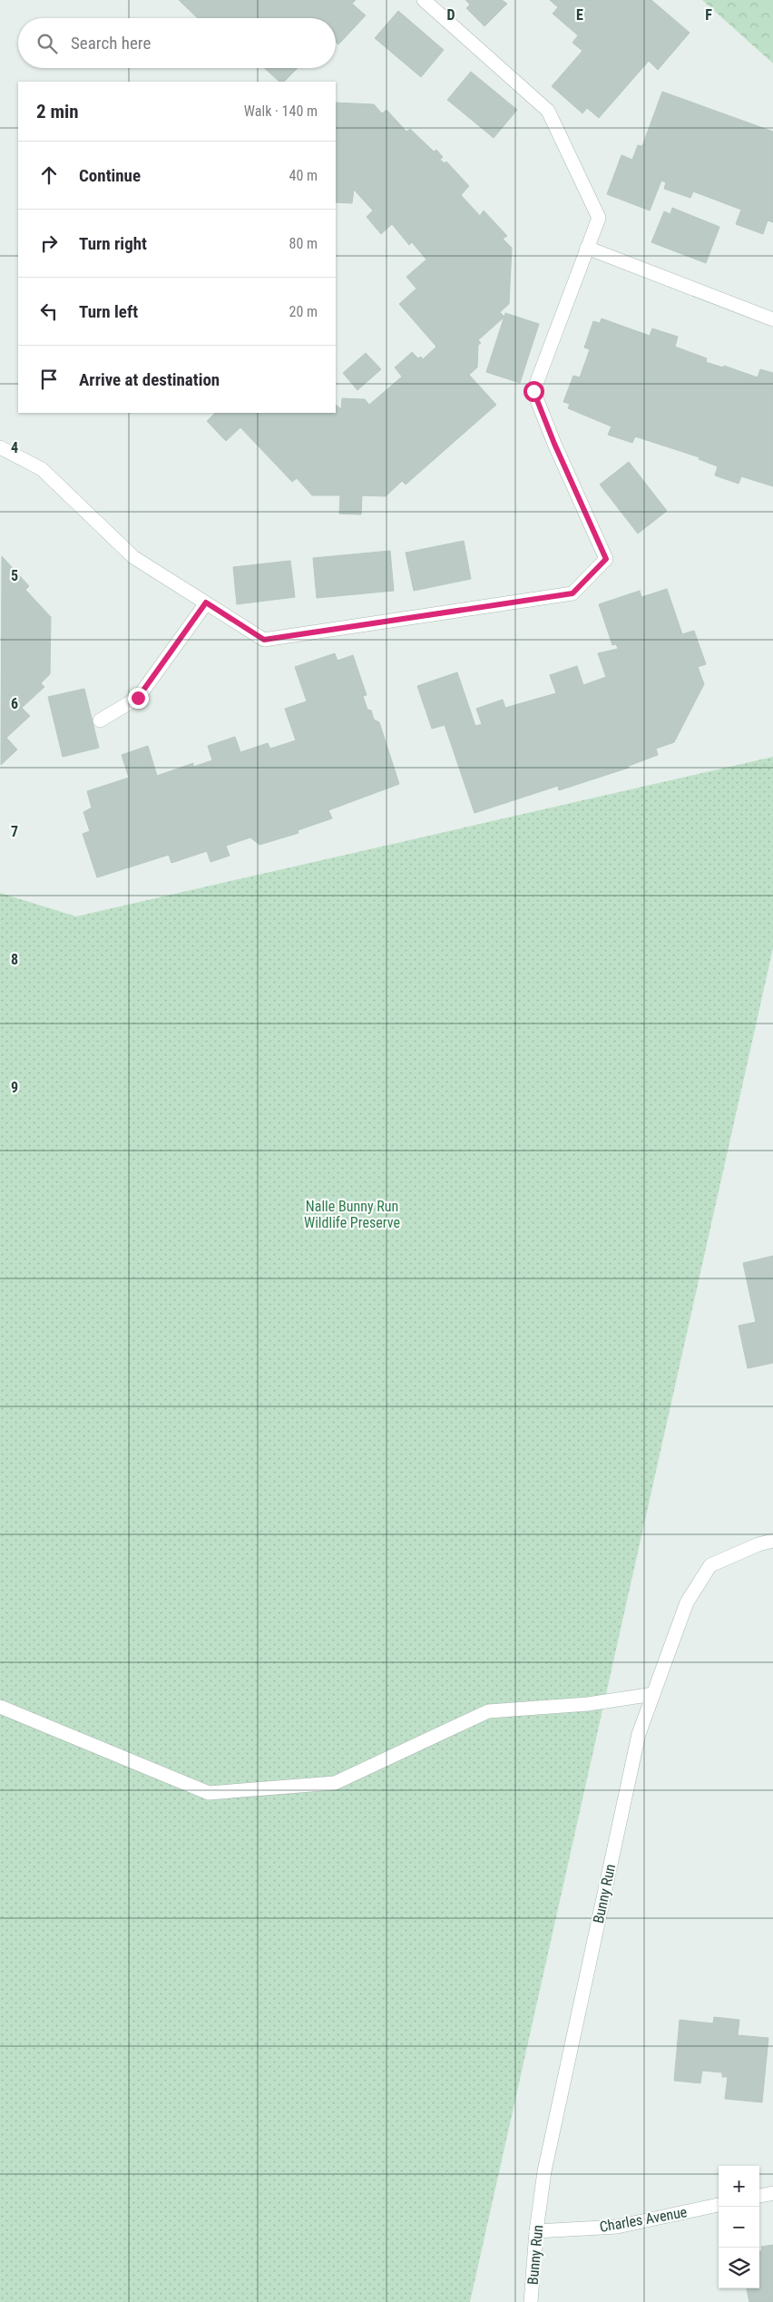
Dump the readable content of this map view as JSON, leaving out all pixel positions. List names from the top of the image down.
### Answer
{
  "streets": {
    "street": ["Bunny Run", "Charles Avenue"]
  },
  "crossings": [
    ["Bunny Run", "Charles Avenue"]
  ],
  "parks": ["Nalle Bunny Run Wildlife Preserve"],
  "page": {
    "search": "Search here",
    "heading": ["2 min", "Walk · 140 m"],
    "list": [
      ["Continue", "40 m"],
      ["Turn right", "80 m"],
      ["Turn left", "20 m"],
      "Arrive at destination"
    ],
    "map_buttons": ["+", "−"]
  },
  "grid": {
    "columns": ["D", "E", "F"],
    "rows": [
      "4",
      "5",
      "6",
      "7",
      "8",
      "9"
    ]
  }
}
